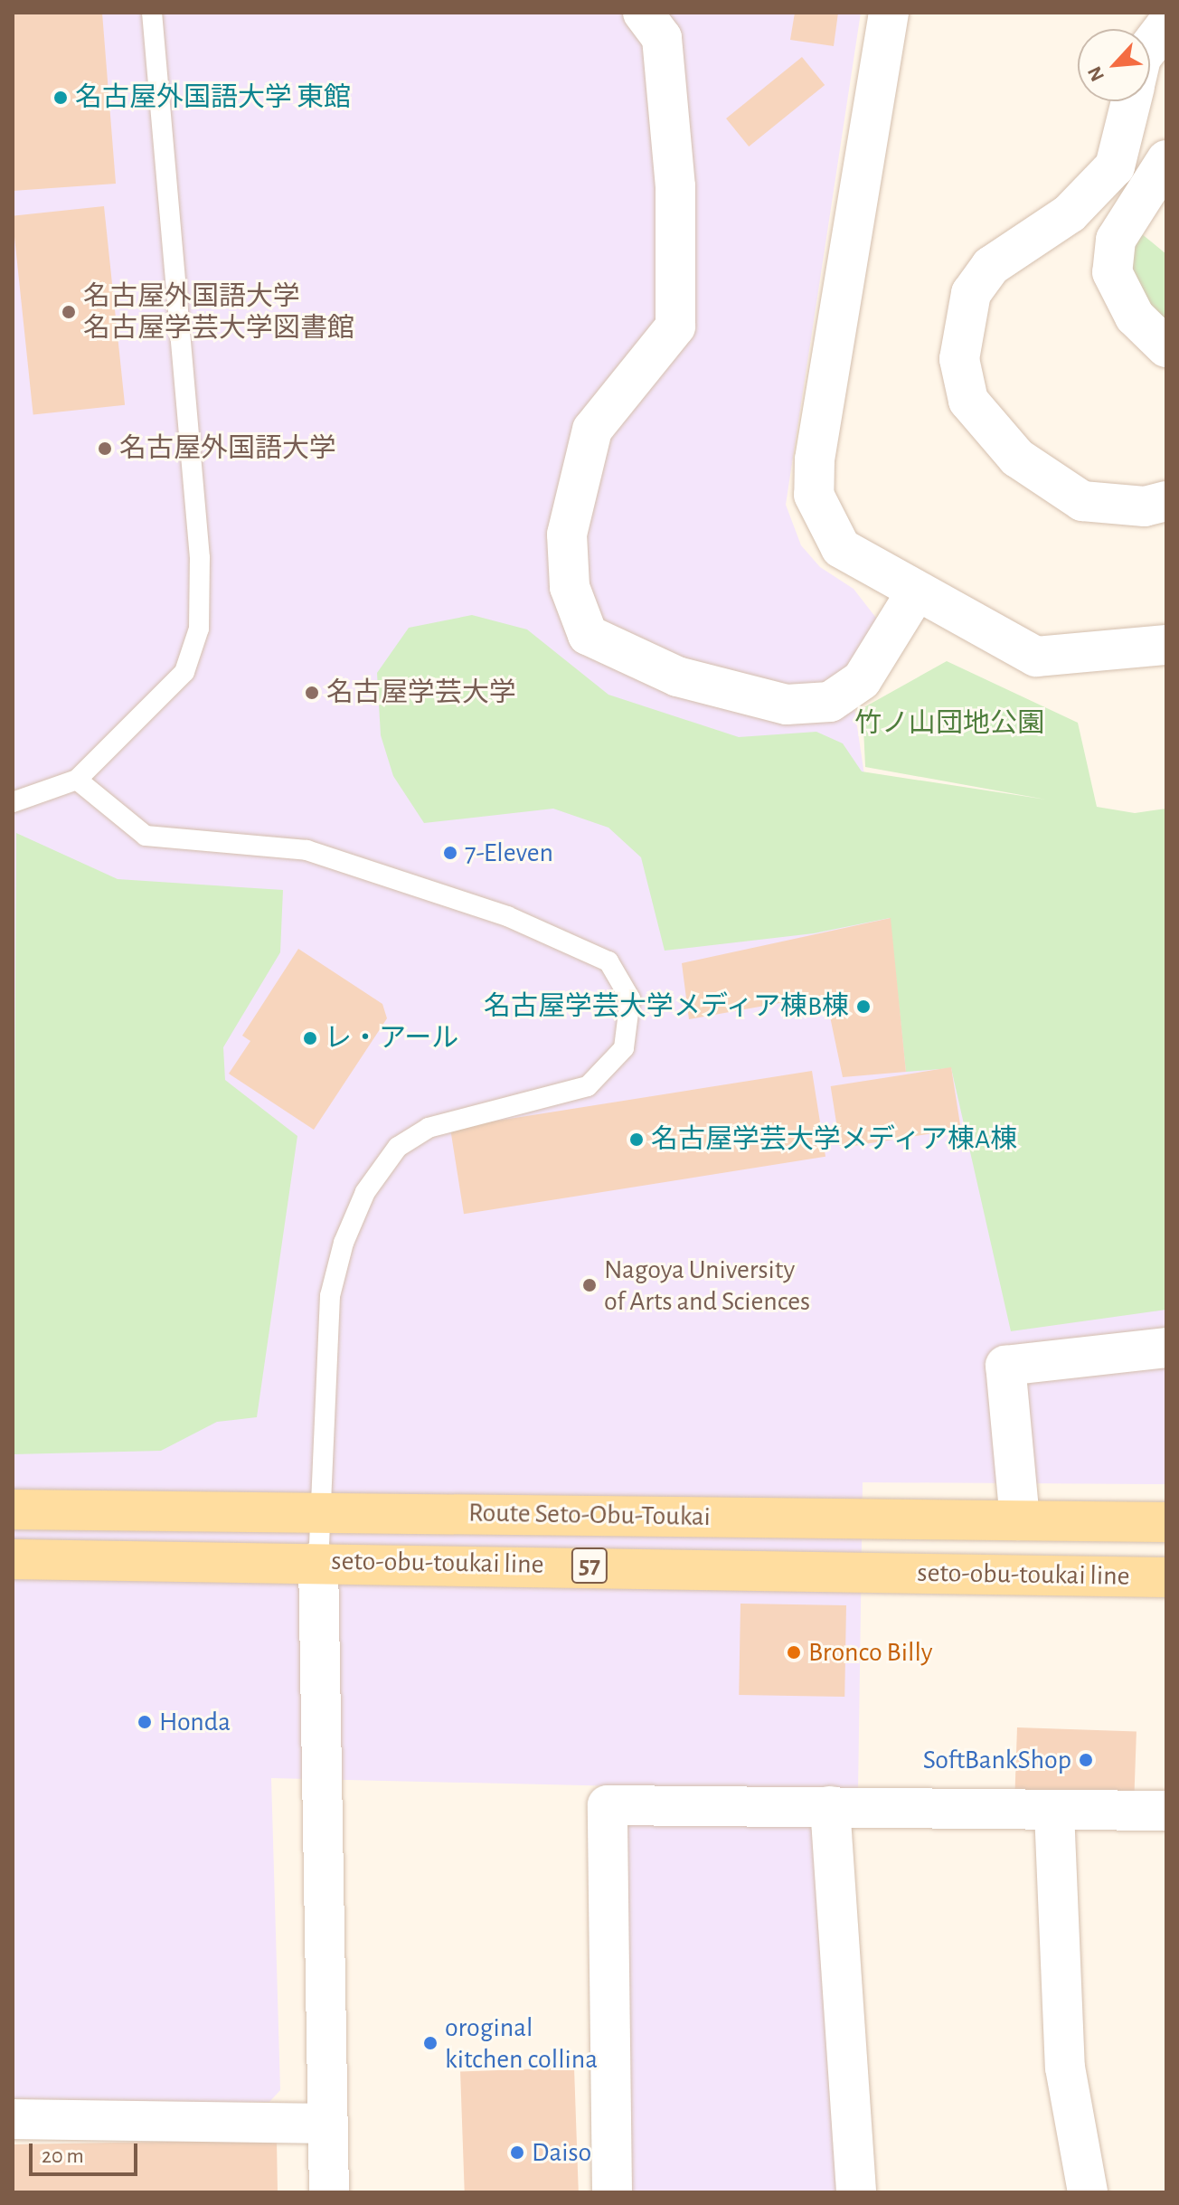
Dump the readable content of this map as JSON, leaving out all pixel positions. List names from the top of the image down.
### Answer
{
  "streets": {
    "main road": ["Route Seto-Obu-Toukai", "seto-obu-toukai line", "57"]
  },
  "parks": ["竹ノ山団地公園"],
  "places": [
    "名古屋外国語大学 東館",
    "名古屋外国語大学 名古屋学芸大学図書館",
    "名古屋外国語大学",
    "名古屋学芸大学",
    "7-Eleven",
    "名古屋学芸大学メディア棟B棟",
    "レ・アール",
    "名古屋学芸大学メディア棟A棟",
    "Nagoya University of Arts and Sciences",
    "Bronco Billy",
    "Honda",
    "SoftBankShop",
    "oroginal kitchen collina",
    "Daiso"
  ],
  "scale_bar": "20 m",
  "north": "bottom left"
}
